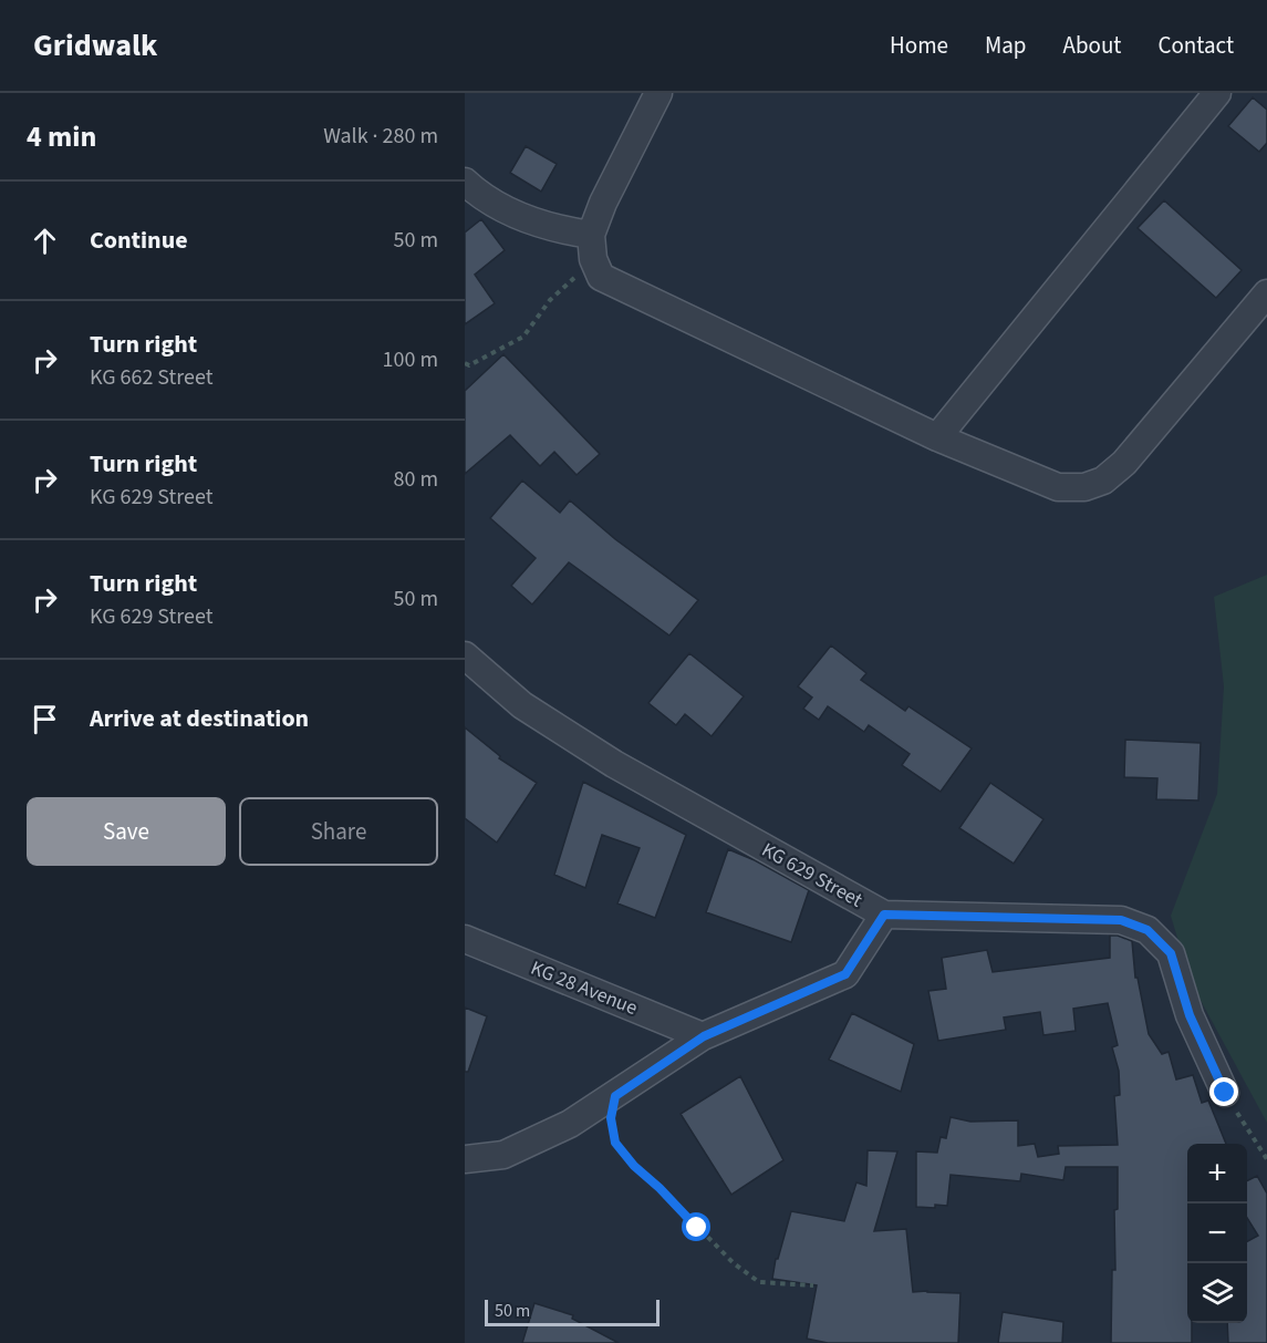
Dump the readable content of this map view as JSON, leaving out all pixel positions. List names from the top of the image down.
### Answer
{
  "streets": {
    "street": ["KG 629 Street", "KG 28 Avenue"]
  },
  "scale_bar": "50 m",
  "page": {
    "header": "Gridwalk",
    "nav": [
      "Home",
      "Map",
      "About",
      "Contact"
    ],
    "heading": ["4 min", "Walk · 280 m"],
    "list": [
      ["Continue", "50 m"],
      ["Turn right", "KG 662 Street", "100 m"],
      ["Turn right", "KG 629 Street", "80 m"],
      ["Turn right", "KG 629 Street", "50 m"],
      "Arrive at destination"
    ],
    "buttons": ["Save", "Share"],
    "map_buttons": ["+", "−"],
    "scale": "50 m"
  }
}
